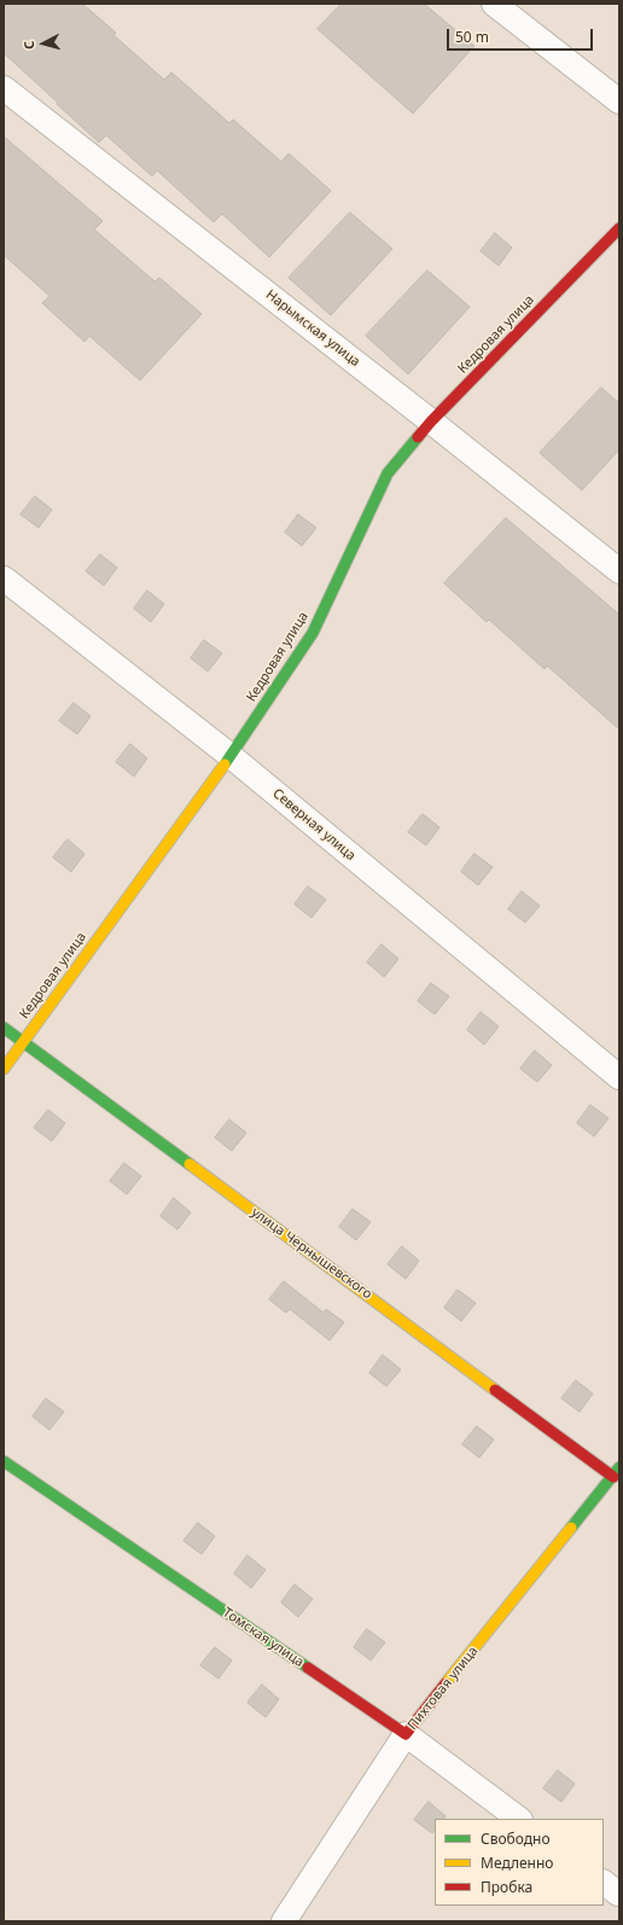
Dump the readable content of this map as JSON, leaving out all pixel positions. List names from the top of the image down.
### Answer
{
  "streets": {
    "street": [
      "Нарымская улица",
      "Кедровая улица",
      "Северная улица",
      "улица Чернышевского",
      "Томская улица",
      "Пихтовая улица"
    ]
  },
  "crossings": [
    ["Нарымская улица", "Кедровая улица"],
    ["Кедровая улица", "Северная улица"],
    ["Кедровая улица", "улица Чернышевского"],
    ["улица Чернышевского", "Пихтовая улица"],
    ["Томская улица", "Пихтовая улица"]
  ],
  "legend": ["Свободно", "Медленно", "Пробка"],
  "scale_bar": "50 m",
  "north": "left"
}
